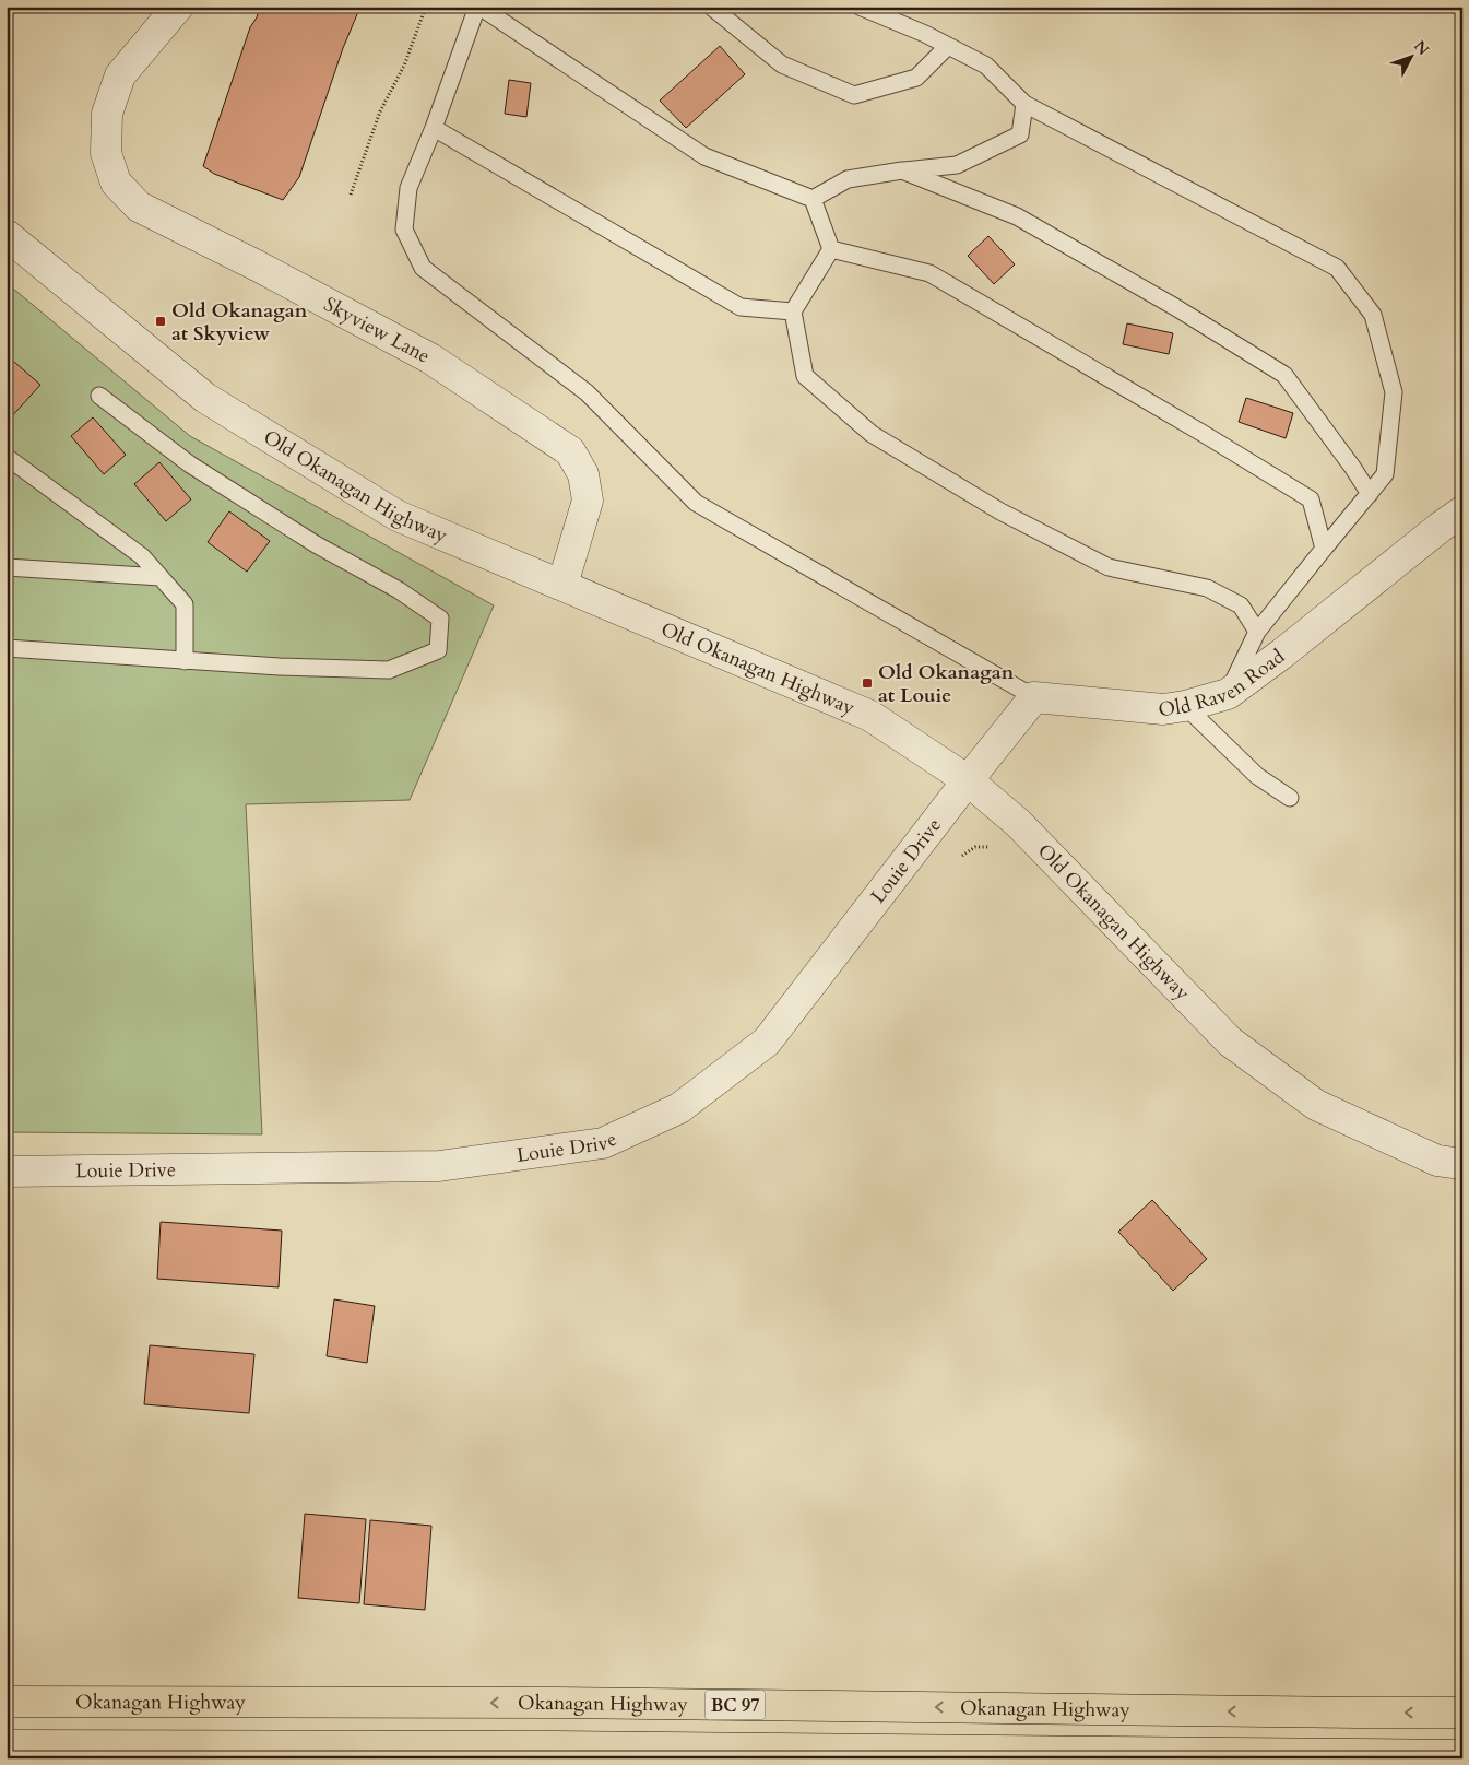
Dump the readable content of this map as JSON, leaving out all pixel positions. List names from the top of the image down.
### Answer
{
  "streets": {
    "highway": ["Okanagan Highway", "BC 97"],
    "street": [
      "Skyview Lane",
      "Old Okanagan Highway",
      "Old Raven Road",
      "Louie Drive"
    ]
  },
  "crossings": [
    ["Skyview Lane", "Old Okanagan Highway"],
    ["Old Okanagan Highway", "Louie Drive"]
  ],
  "places": {
    "transit": ["Old Okanagan at Skyview", "Old Okanagan at Louie"]
  },
  "north": "top right"
}
